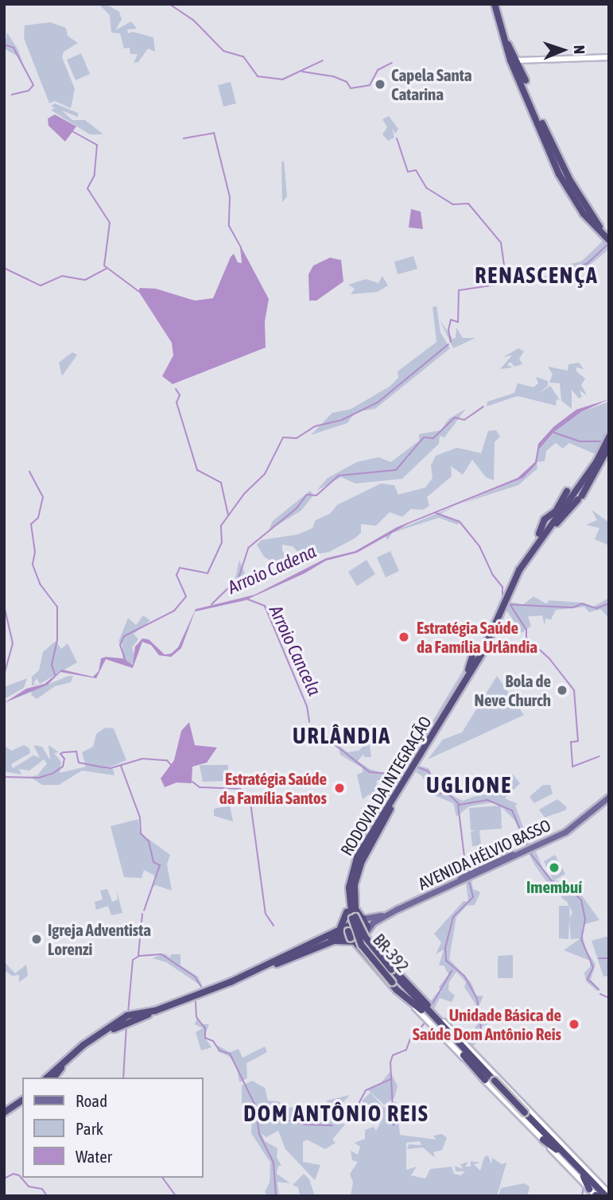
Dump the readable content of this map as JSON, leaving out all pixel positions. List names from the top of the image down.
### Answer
{
  "streets": {
    "highway": ["RODOVIA DA INTEGRAÇÃO", "BR-392"],
    "main road": ["AVENIDA HÉLVIO BASSO"]
  },
  "crossings": [
    ["RODOVIA DA INTEGRAÇÃO", "BR-392"],
    ["AVENIDA HÉLVIO BASSO", "BR-392"]
  ],
  "districts": [
    "RENASCENÇA",
    "URLÂNDIA",
    "UGLIONE",
    "DOM ANTÔNIO REIS"
  ],
  "water": ["Arroio Cadena", "Arroio Cancela"],
  "places": [
    "Capela Santa Catarina",
    "Estratégia Saúde da Família Urlândia",
    "Bola de Neve Church",
    "Estratégia Saúde da Família Santos",
    "Imembuí",
    "Igreja Adventista Lorenzi",
    "Unidade Básica de Saúde Dom Antônio Reis"
  ],
  "legend": ["Road", "Park", "Water"],
  "north": "right"
}
